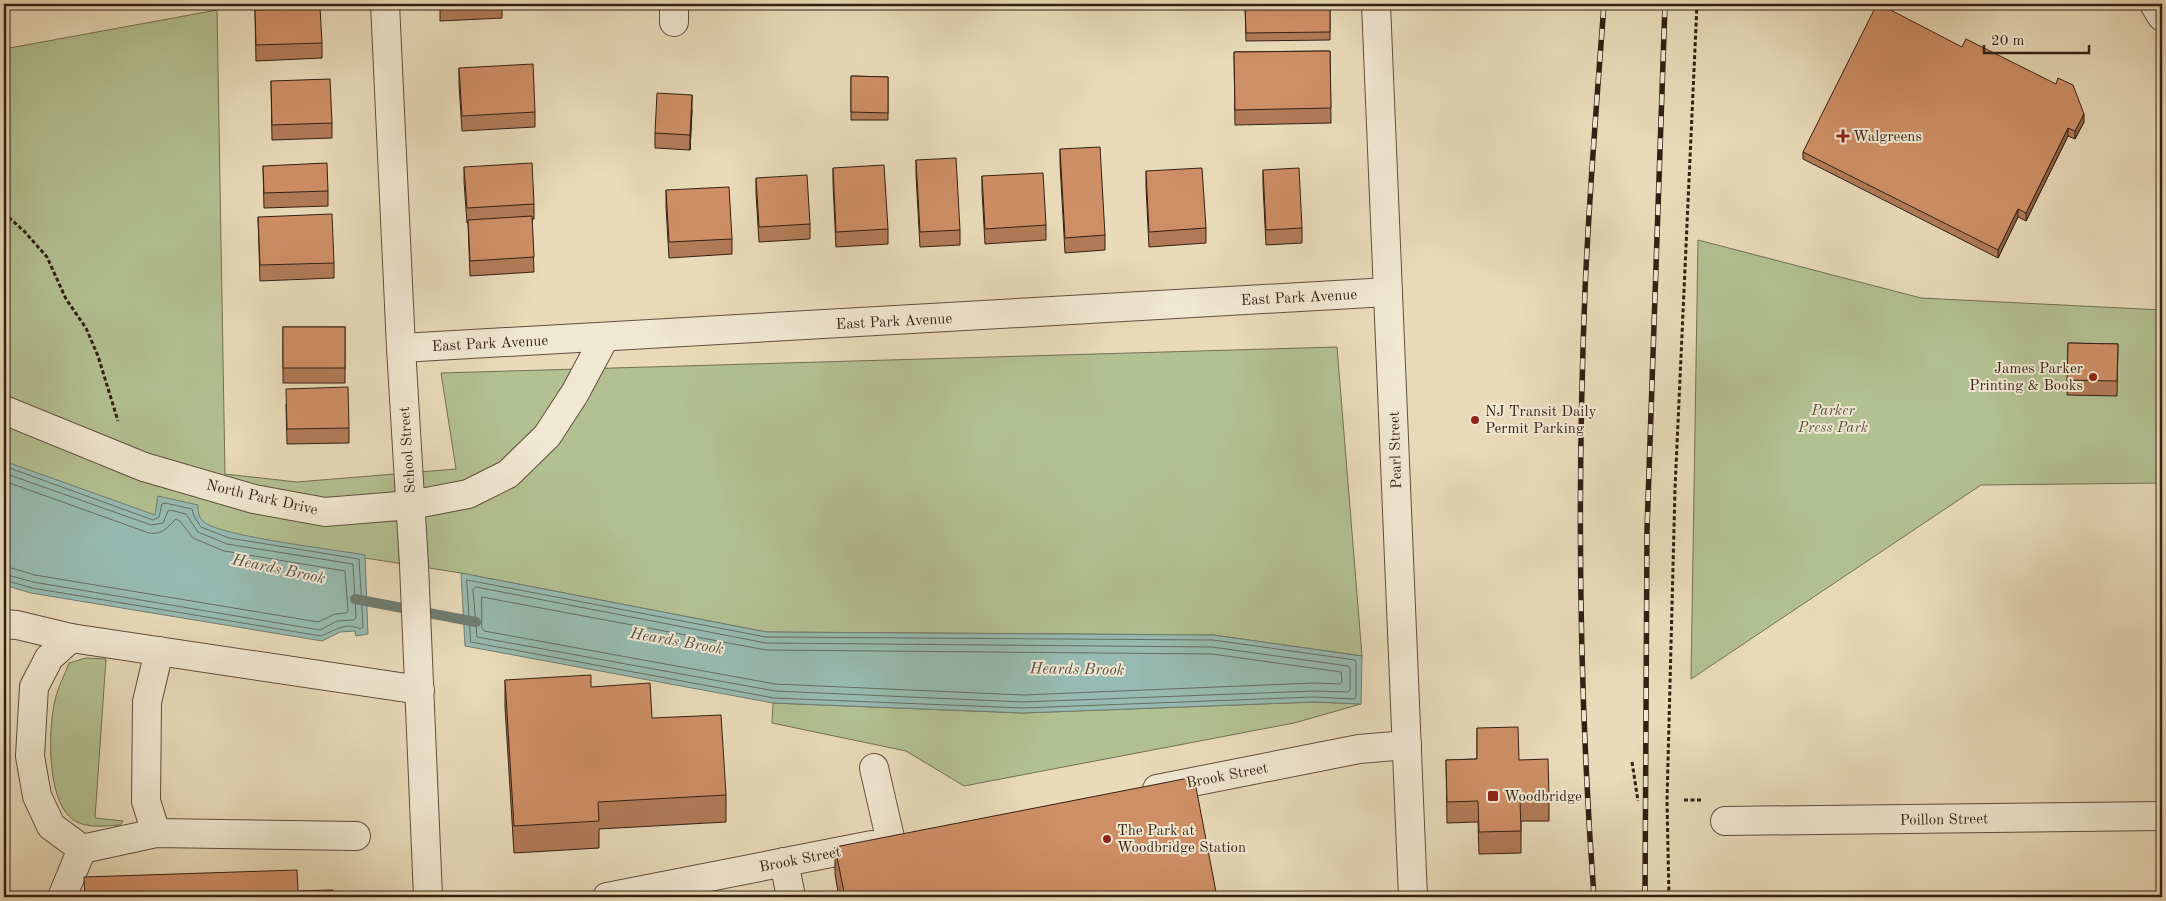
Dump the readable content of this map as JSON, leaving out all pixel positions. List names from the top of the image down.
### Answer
{
  "streets": {
    "street": [
      "East Park Avenue",
      "School Street",
      "Pearl Street",
      "North Park Drive",
      "Brook Street",
      "Poillon Street"
    ]
  },
  "crossings": [
    ["East Park Avenue", "School Street"],
    ["East Park Avenue", "Pearl Street"],
    ["East Park Avenue", "North Park Drive"],
    ["School Street", "North Park Drive"],
    ["Pearl Street", "Brook Street"]
  ],
  "water": ["Heards Brook"],
  "parks": ["Parker Press Park"],
  "places": {
    "health": ["Walgreens"],
    "other": ["James Parker Printing & Books", "NJ Transit Daily Permit Parking", "The Park at Woodbridge Station"],
    "transit": ["Woodbridge"]
  },
  "scale_bar": "20 m"
}
